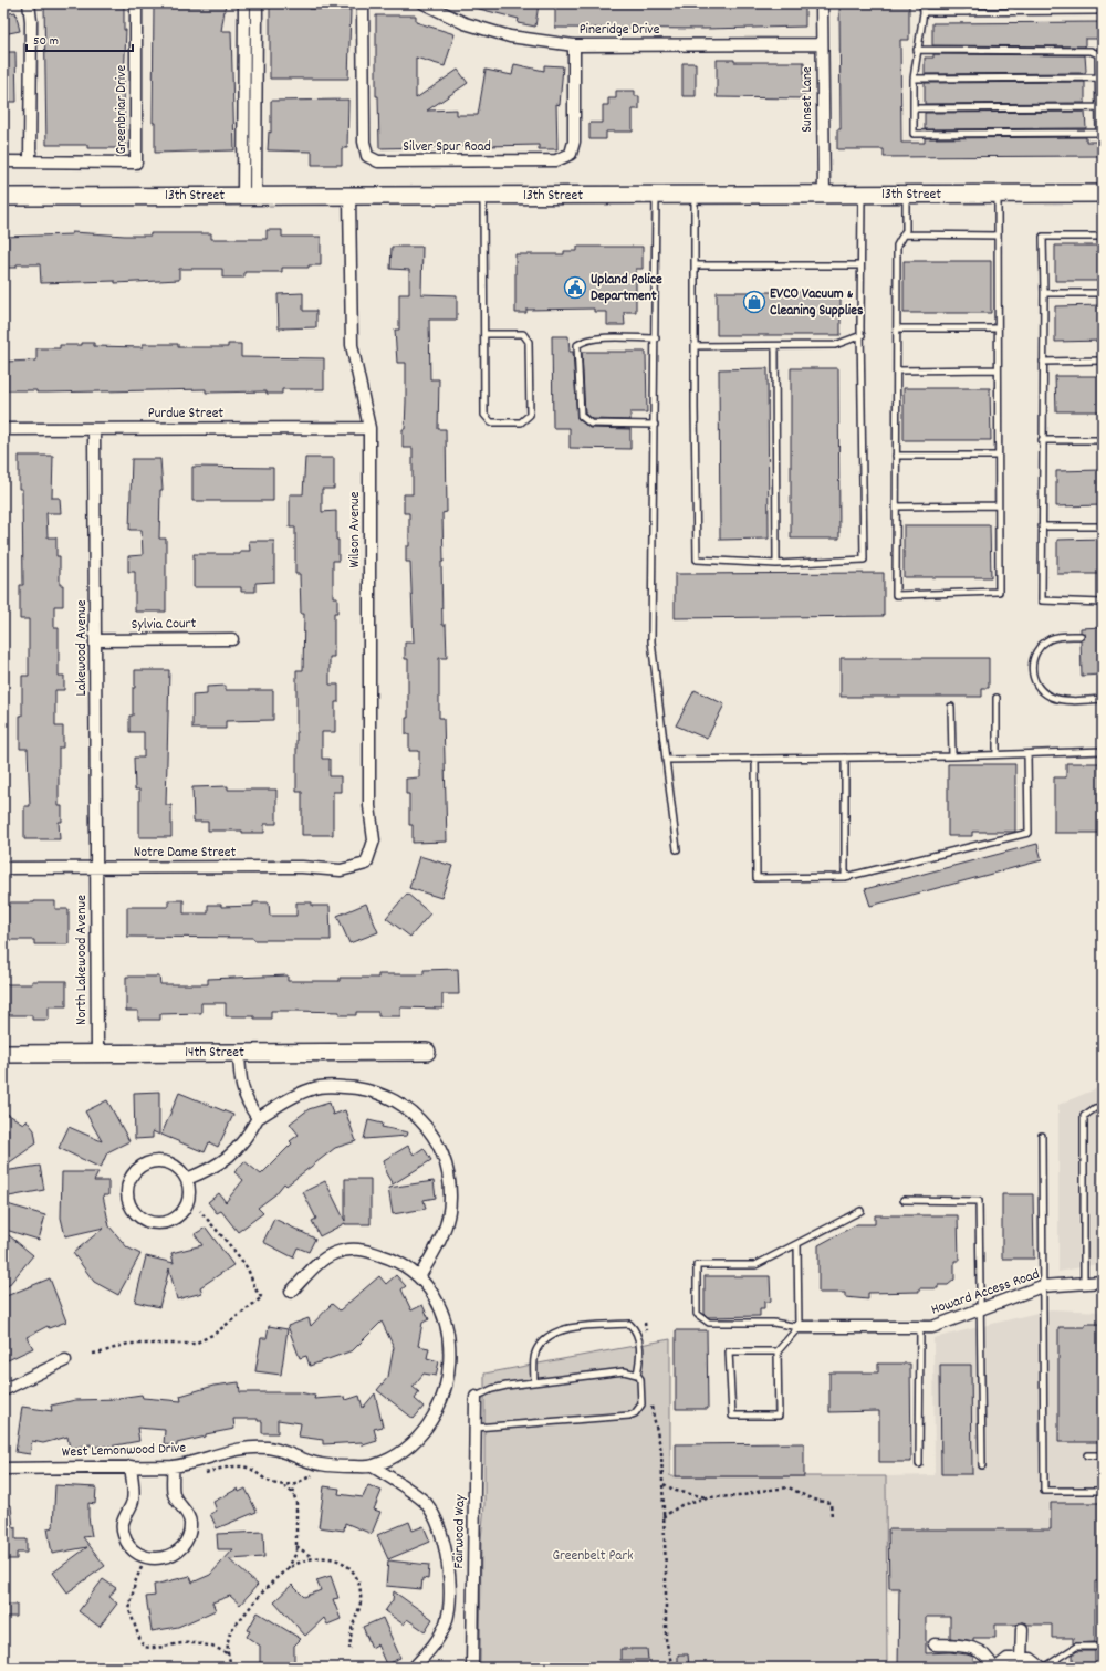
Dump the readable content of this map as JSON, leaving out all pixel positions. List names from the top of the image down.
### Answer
{
  "streets": {
    "street": [
      "Pineridge Drive",
      "Sunset Lane",
      "Greenbriar Drive",
      "Silver Spur Road",
      "13th Street",
      "Purdue Street",
      "Wilson Avenue",
      "Sylvia Court",
      "Lakewood Avenue",
      "Notre Dame Street",
      "North Lakewood Avenue",
      "14th Street",
      "Howard Access Road",
      "West Lemonwood Drive",
      "Fairwood Way"
    ]
  },
  "crossings": [
    ["Pineridge Drive", "Sunset Lane"],
    ["Pineridge Drive", "Silver Spur Road"],
    ["Sunset Lane", "13th Street"],
    ["13th Street", "Wilson Avenue"],
    ["Purdue Street", "Wilson Avenue"],
    ["Purdue Street", "Lakewood Avenue"],
    ["Wilson Avenue", "Notre Dame Street"],
    ["Sylvia Court", "Lakewood Avenue"],
    ["Lakewood Avenue", "Notre Dame Street"],
    ["Lakewood Avenue", "North Lakewood Avenue"],
    ["Notre Dame Street", "North Lakewood Avenue"],
    ["North Lakewood Avenue", "14th Street"]
  ],
  "parks": ["Greenbelt Park"],
  "places": {
    "public building": ["Upland Police Department"],
    "shop": ["EVCO Vacuum & Cleaning Supplies"]
  },
  "scale_bar": "50 m"
}
